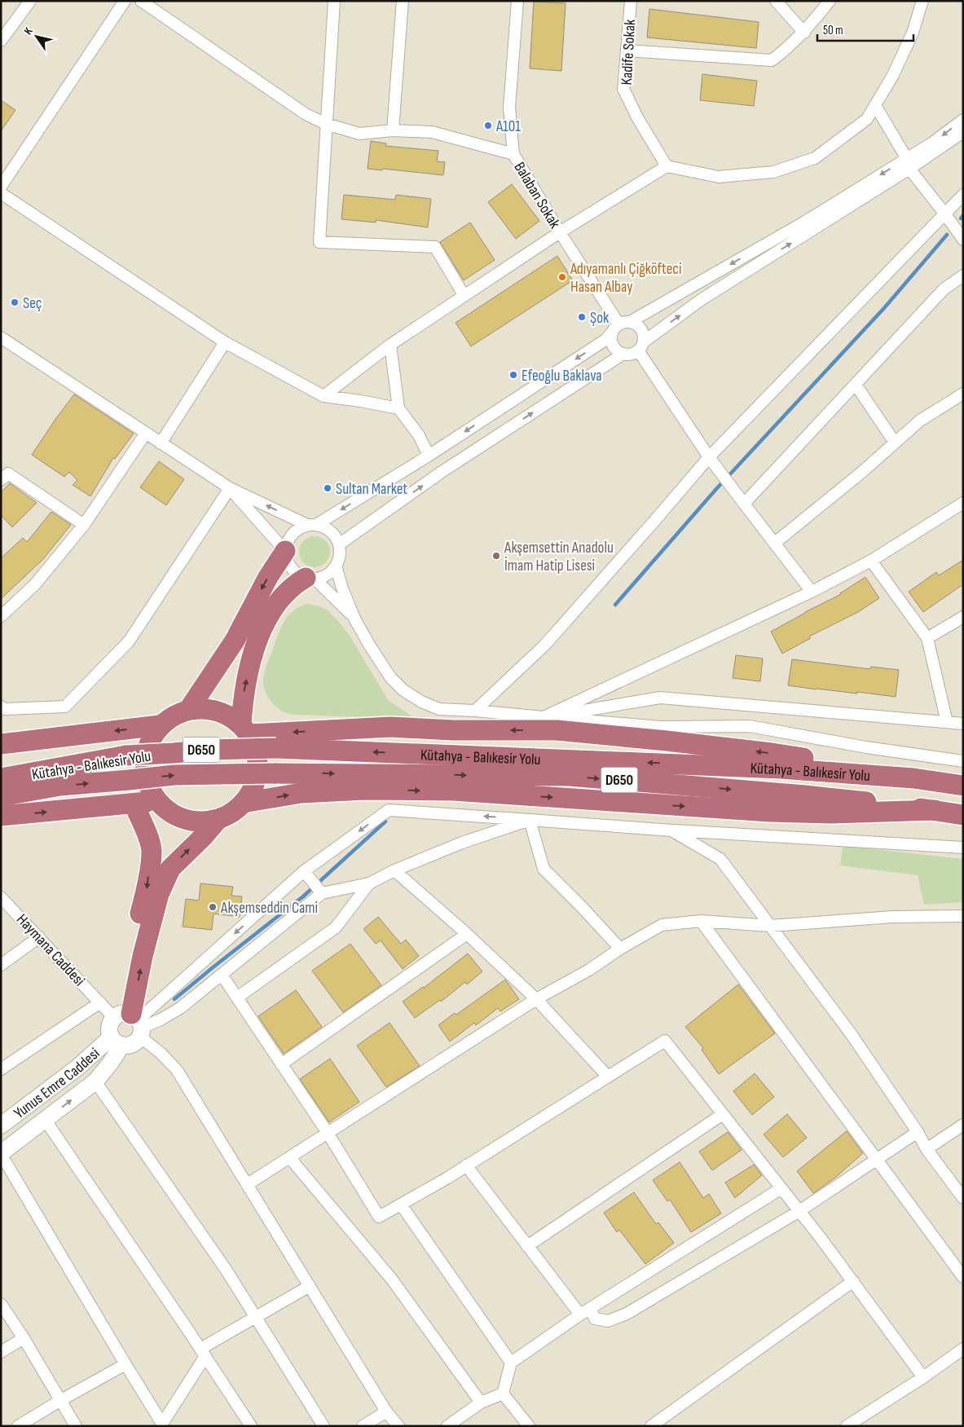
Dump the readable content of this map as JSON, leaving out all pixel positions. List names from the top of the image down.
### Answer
{
  "streets": {
    "highway": ["D650", "Kütahya - Balıkesir Yolu"],
    "street": [
      "Kadife Sokak",
      "Balaban Sokak",
      "Haymana Caddesi",
      "Yunus Emre Caddesi"
    ]
  },
  "places": [
    "A101",
    "Adıyamanlı Çiğköfteci Hasan Albay",
    "Seç",
    "Şok",
    "Efeoğlu Baklava",
    "Sultan Market",
    "Akşemsettin Anadolu İmam Hatip Lisesi",
    "Akşemseddin Cami"
  ],
  "scale_bar": "50 m",
  "north": "top left"
}
